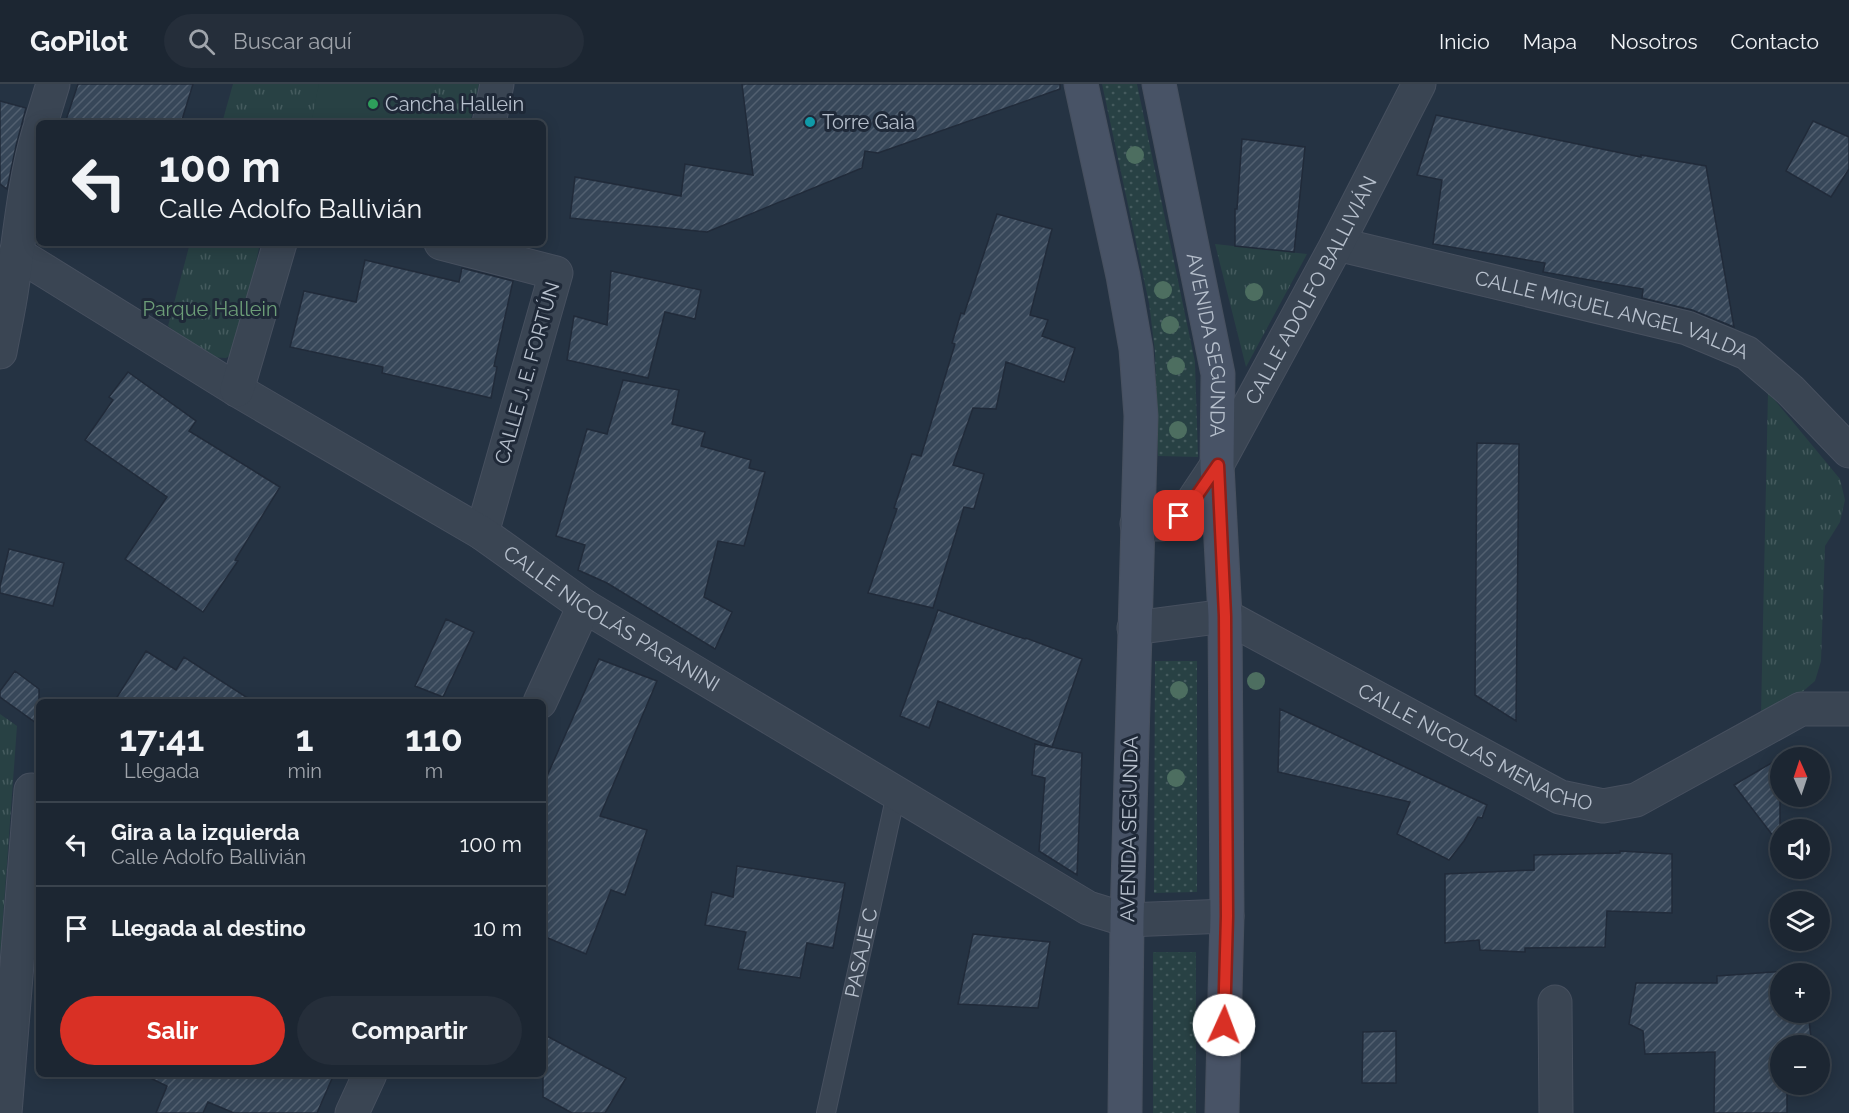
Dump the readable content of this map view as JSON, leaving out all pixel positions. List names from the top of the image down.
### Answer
{
  "streets": {
    "main road": ["AVENIDA SEGUNDA"],
    "street": [
      "CALLE ADOLFO BALLIVIÁN",
      "CALLE MIGUEL ANGEL VALDA",
      "CALLE J. E. FORTÚN",
      "CALLE NICOLÁS PAGANINI",
      "CALLE NICOLAS MENACHO"
    ],
    "lane": ["PASAJE C"]
  },
  "crossings": [
    ["CALLE ADOLFO BALLIVIÁN", "CALLE MIGUEL ANGEL VALDA"],
    ["CALLE ADOLFO BALLIVIÁN", "AVENIDA SEGUNDA"],
    ["AVENIDA SEGUNDA", "CALLE NICOLÁS PAGANINI"],
    ["AVENIDA SEGUNDA", "CALLE NICOLAS MENACHO"],
    ["CALLE J. E. FORTÚN", "CALLE NICOLÁS PAGANINI"],
    ["CALLE NICOLÁS PAGANINI", "PASAJE C"]
  ],
  "parks": ["Parque Hallein"],
  "places": ["Cancha Hallein", "Torre Gaia"],
  "north": "top",
  "page": {
    "header": "GoPilot",
    "search": "Buscar aquí",
    "nav": [
      "Inicio",
      "Mapa",
      "Nosotros",
      "Contacto"
    ],
    "turn": ["100 m", "Calle Adolfo Ballivián"],
    "eta": [
      "17:41",
      "Llegada",
      "1",
      "min",
      "110",
      "m"
    ],
    "map_buttons": ["+", "−"],
    "list": [
      {
        "name": "Gira a la izquierda",
        "note": "Calle Adolfo Ballivián",
        "value": "100 m"
      },
      {
        "name": "Llegada al destino",
        "value": "10 m"
      }
    ],
    "buttons": ["Salir", "Compartir"]
  }
}
